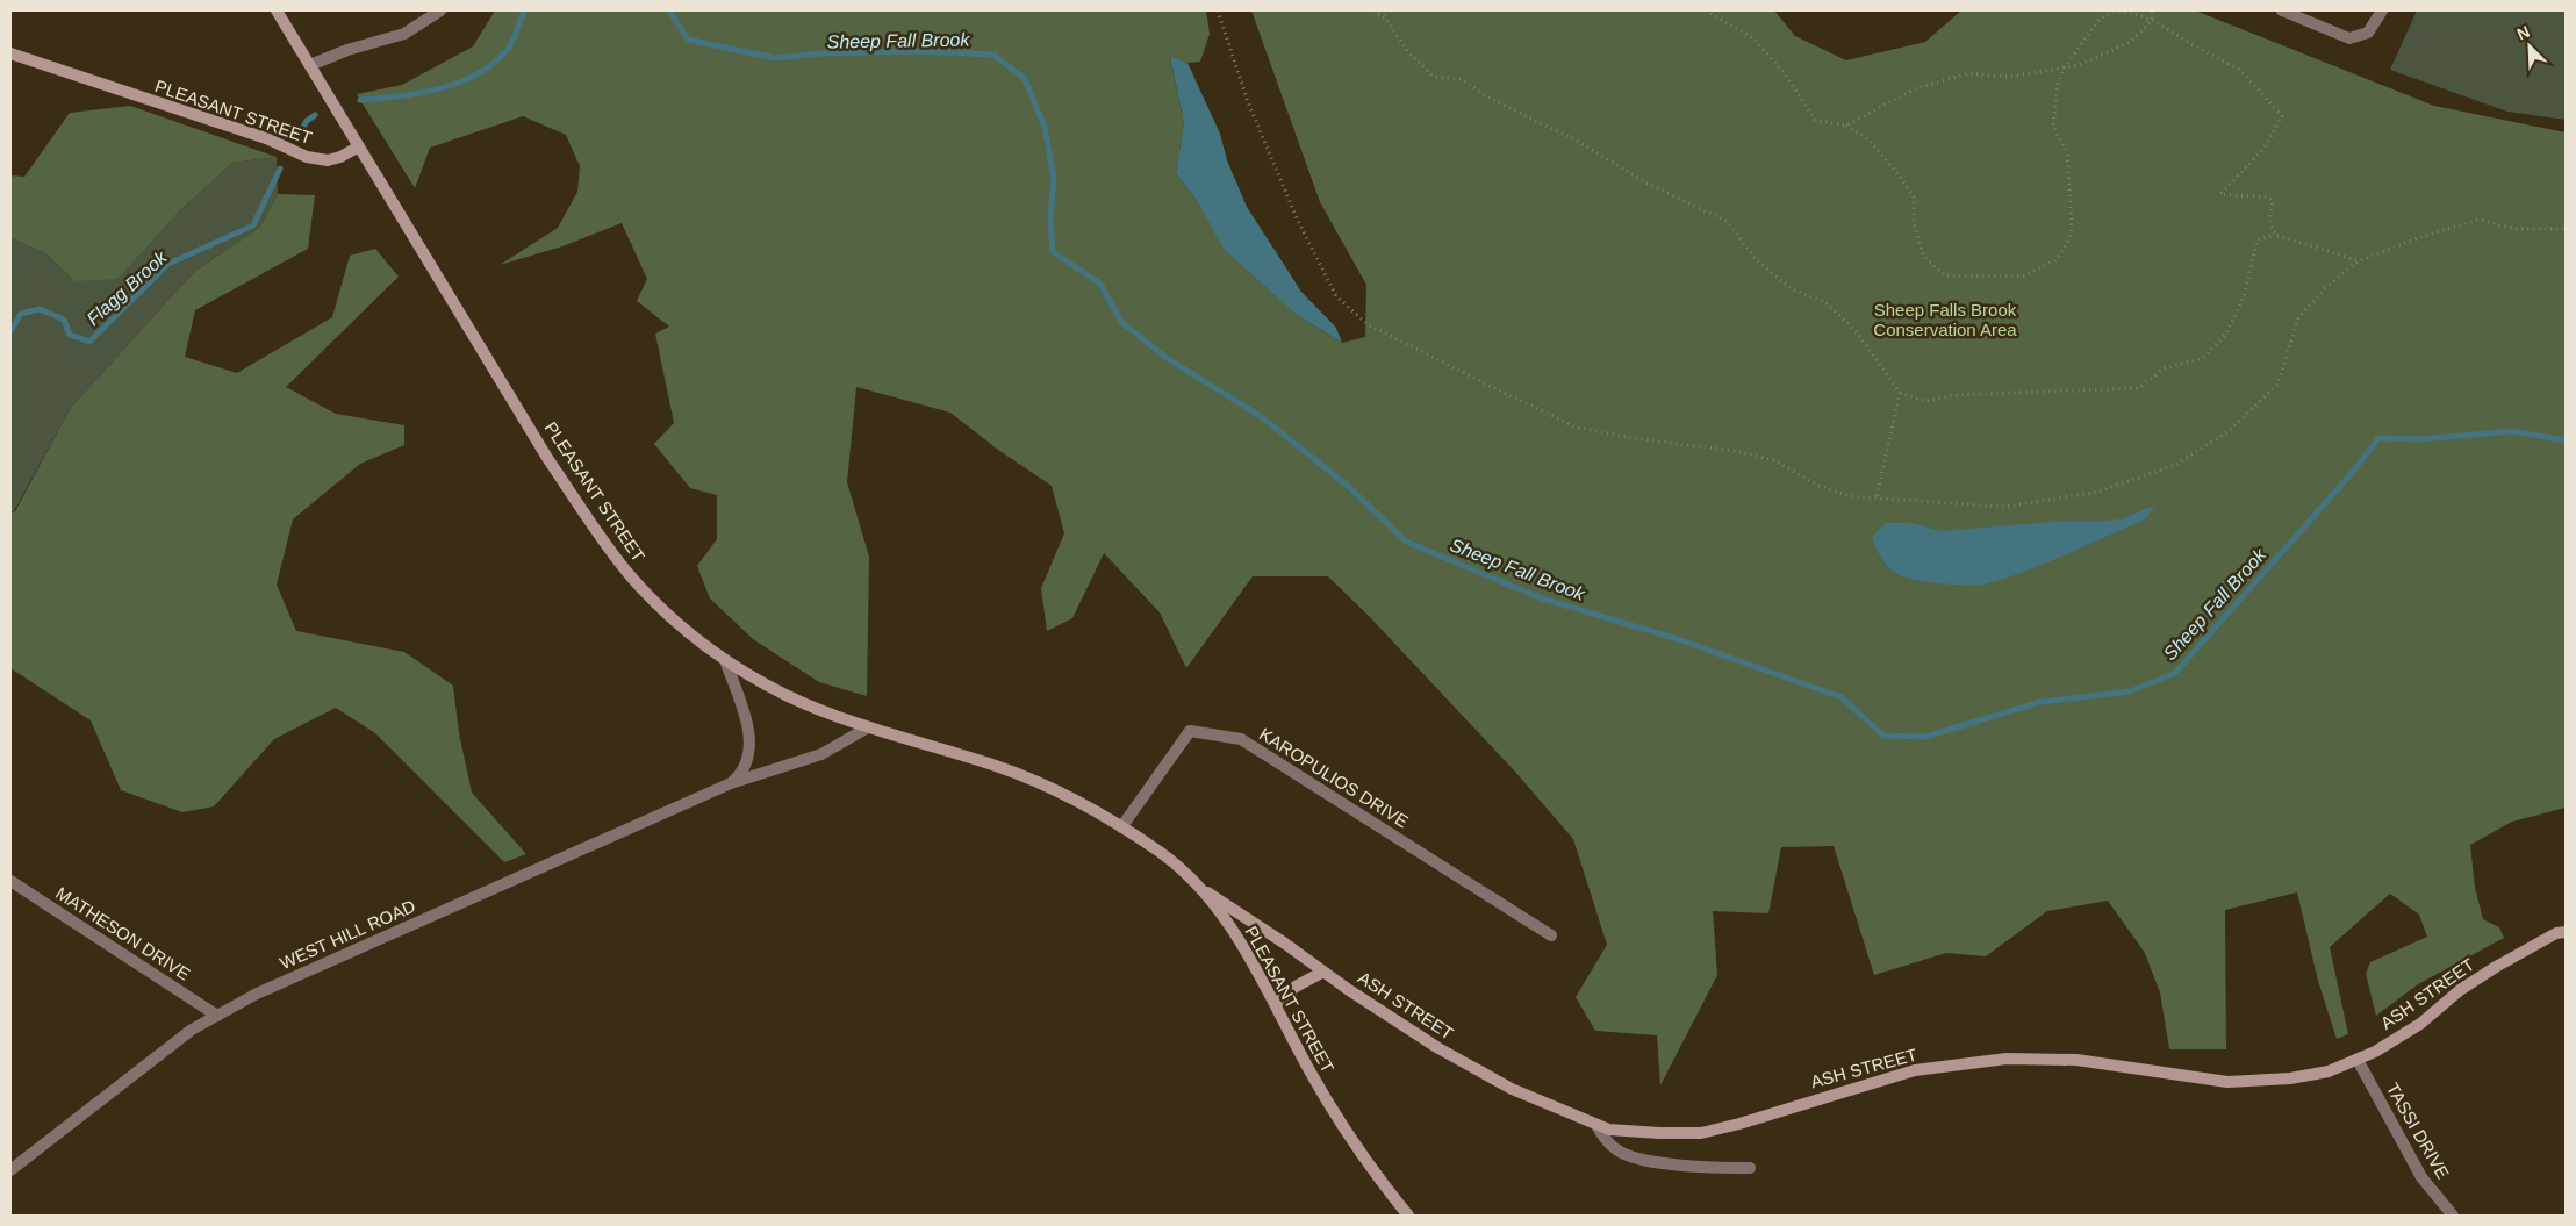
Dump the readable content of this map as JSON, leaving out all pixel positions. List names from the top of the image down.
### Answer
{
  "streets": {
    "street": [
      "PLEASANT STREET",
      "KAROPULIOS DRIVE",
      "MATHESON DRIVE",
      "WEST HILL ROAD",
      "ASH STREET",
      "TASSI DRIVE"
    ]
  },
  "crossings": [
    ["PLEASANT STREET", "KAROPULIOS DRIVE"],
    ["PLEASANT STREET", "WEST HILL ROAD"],
    ["PLEASANT STREET", "ASH STREET"],
    ["MATHESON DRIVE", "WEST HILL ROAD"],
    ["ASH STREET", "TASSI DRIVE"]
  ],
  "water": ["Sheep Fall Brook", "Flagg Brook"],
  "parks": ["Sheep Falls Brook Conservation Area"],
  "north": "top left"
}
